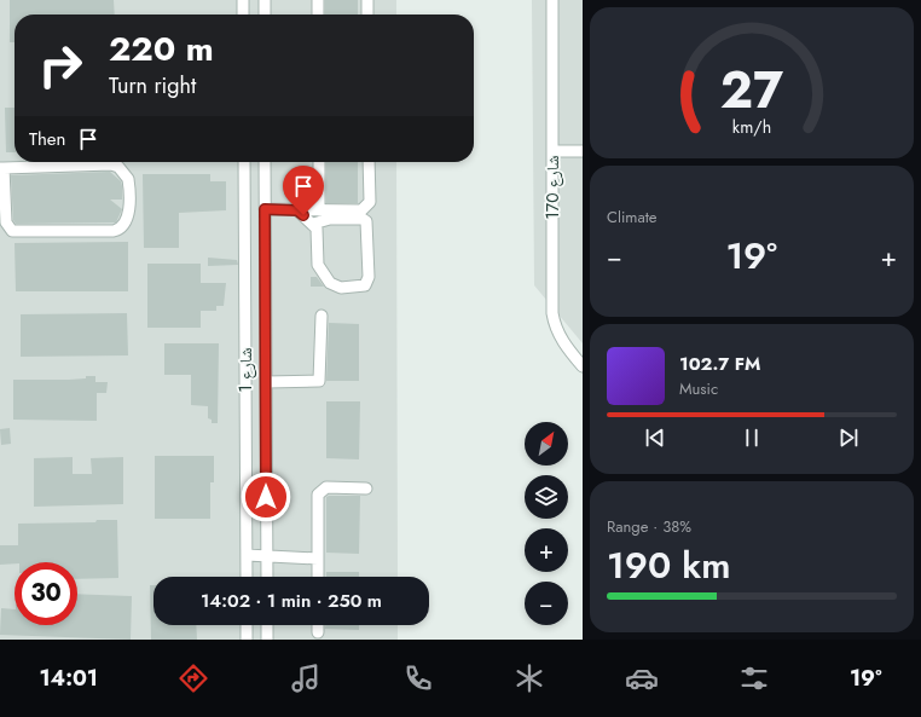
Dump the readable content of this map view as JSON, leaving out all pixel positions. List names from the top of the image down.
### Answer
{
  "streets": {
    "street": ["شارع 170", "شارع 1"]
  },
  "north": "top right",
  "page": {
    "turn": ["220 m", "Turn right"],
    "then": "Then",
    "tile": [
      "Climate",
      ["Range · 38%", "190 km"]
    ],
    "heat": ["−", "19°", "+"],
    "song": ["102.7 FM", "Music"],
    "map_buttons": ["+", "−"],
    "limit": "30",
    "trip": "14:02 · 1 min · 250 m",
    "tabs": ["14:01", "19°"],
    "gauge": ["27", "km/h"]
  }
}
